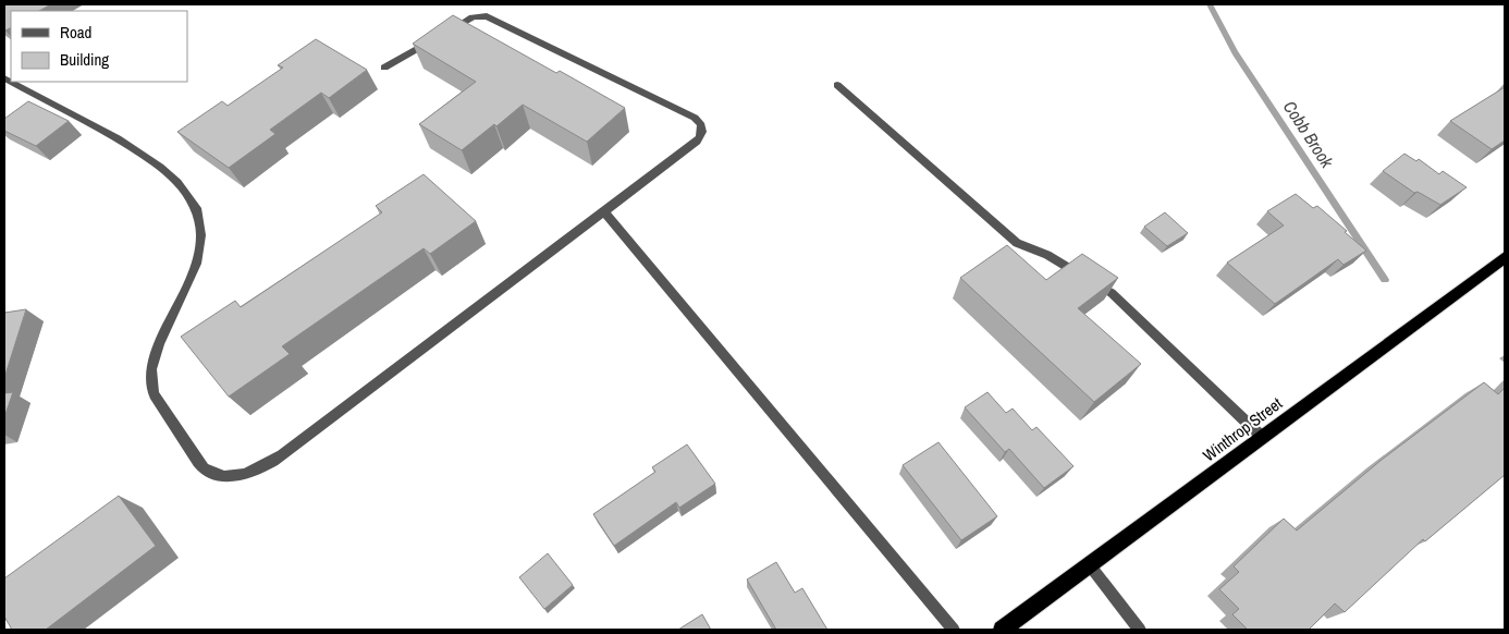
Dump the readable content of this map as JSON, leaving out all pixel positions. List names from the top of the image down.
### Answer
{
  "streets": {
    "highway": ["Winthrop Street"]
  },
  "water": ["Cobb Brook"],
  "legend": ["Road", "Building"]
}
